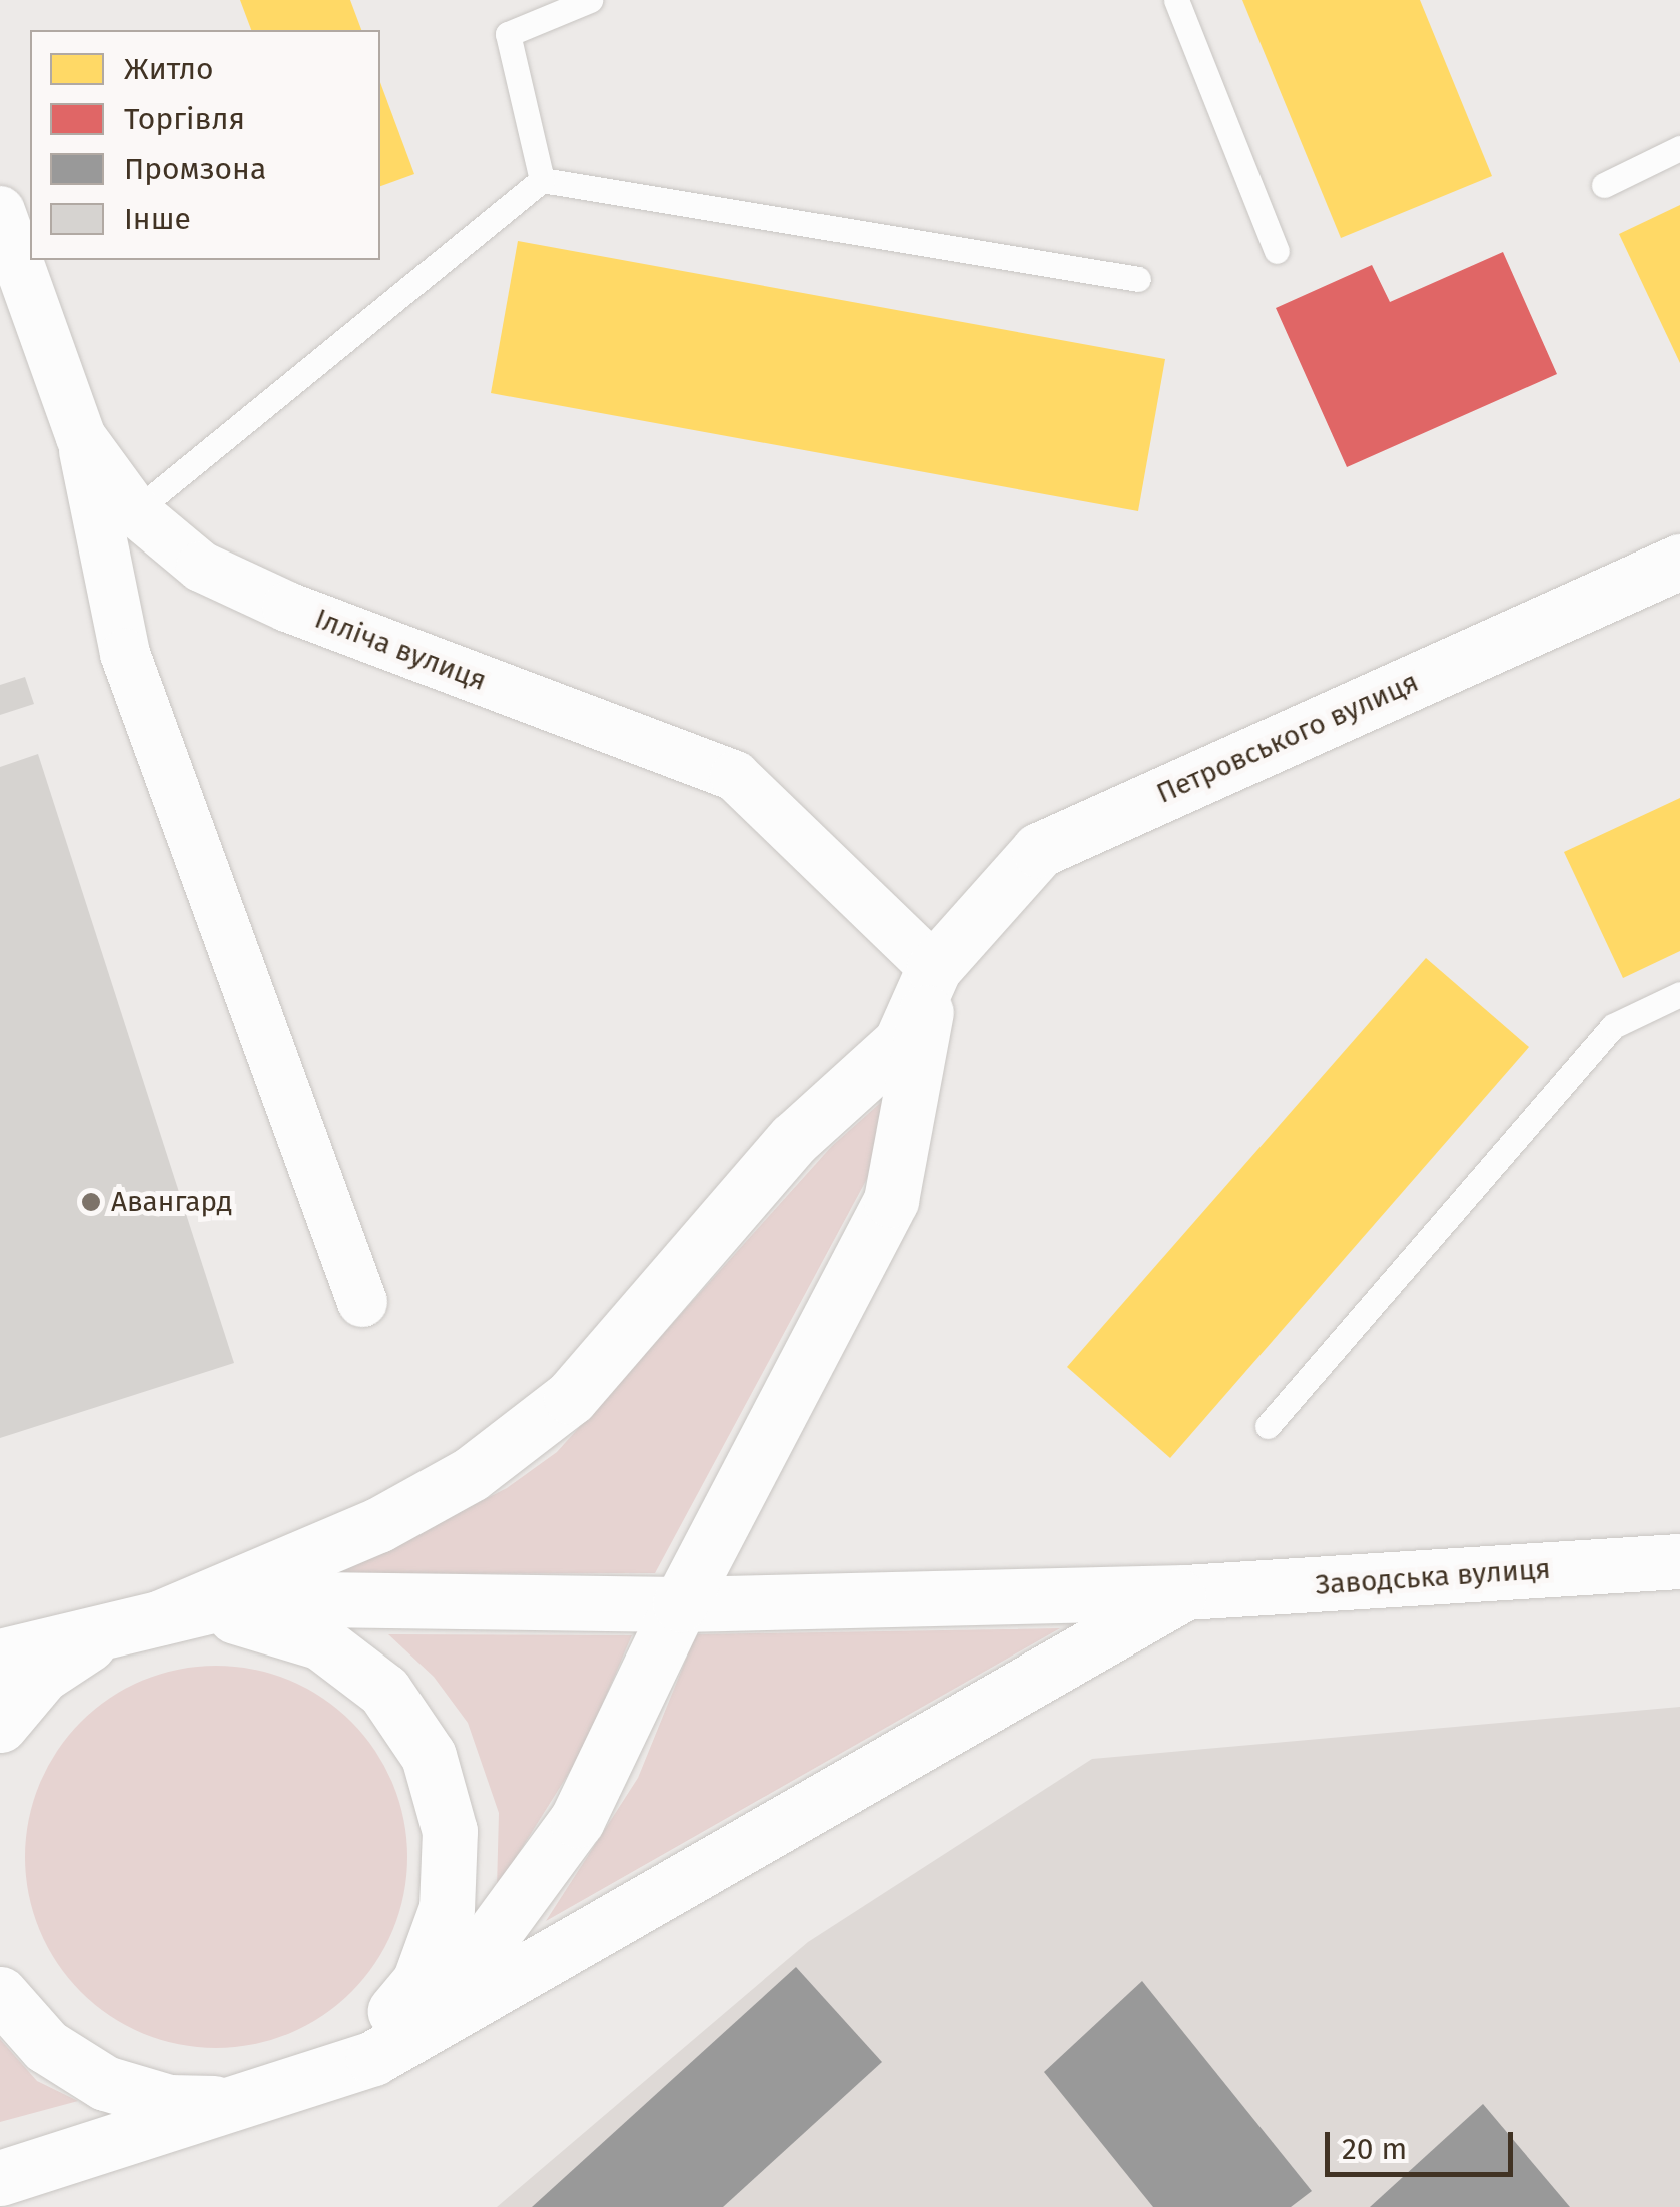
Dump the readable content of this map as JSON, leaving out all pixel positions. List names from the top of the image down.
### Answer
{
  "streets": {
    "main road": ["Петровського вулиця", "Заводська вулиця"],
    "street": ["Ілліча вулиця"]
  },
  "crossings": [
    ["Ілліча вулиця", "Петровського вулиця"]
  ],
  "places": ["Авангард"],
  "legend": [
    "Житло",
    "Торгівля",
    "Промзона",
    "Інше"
  ],
  "scale_bar": "20 m"
}
